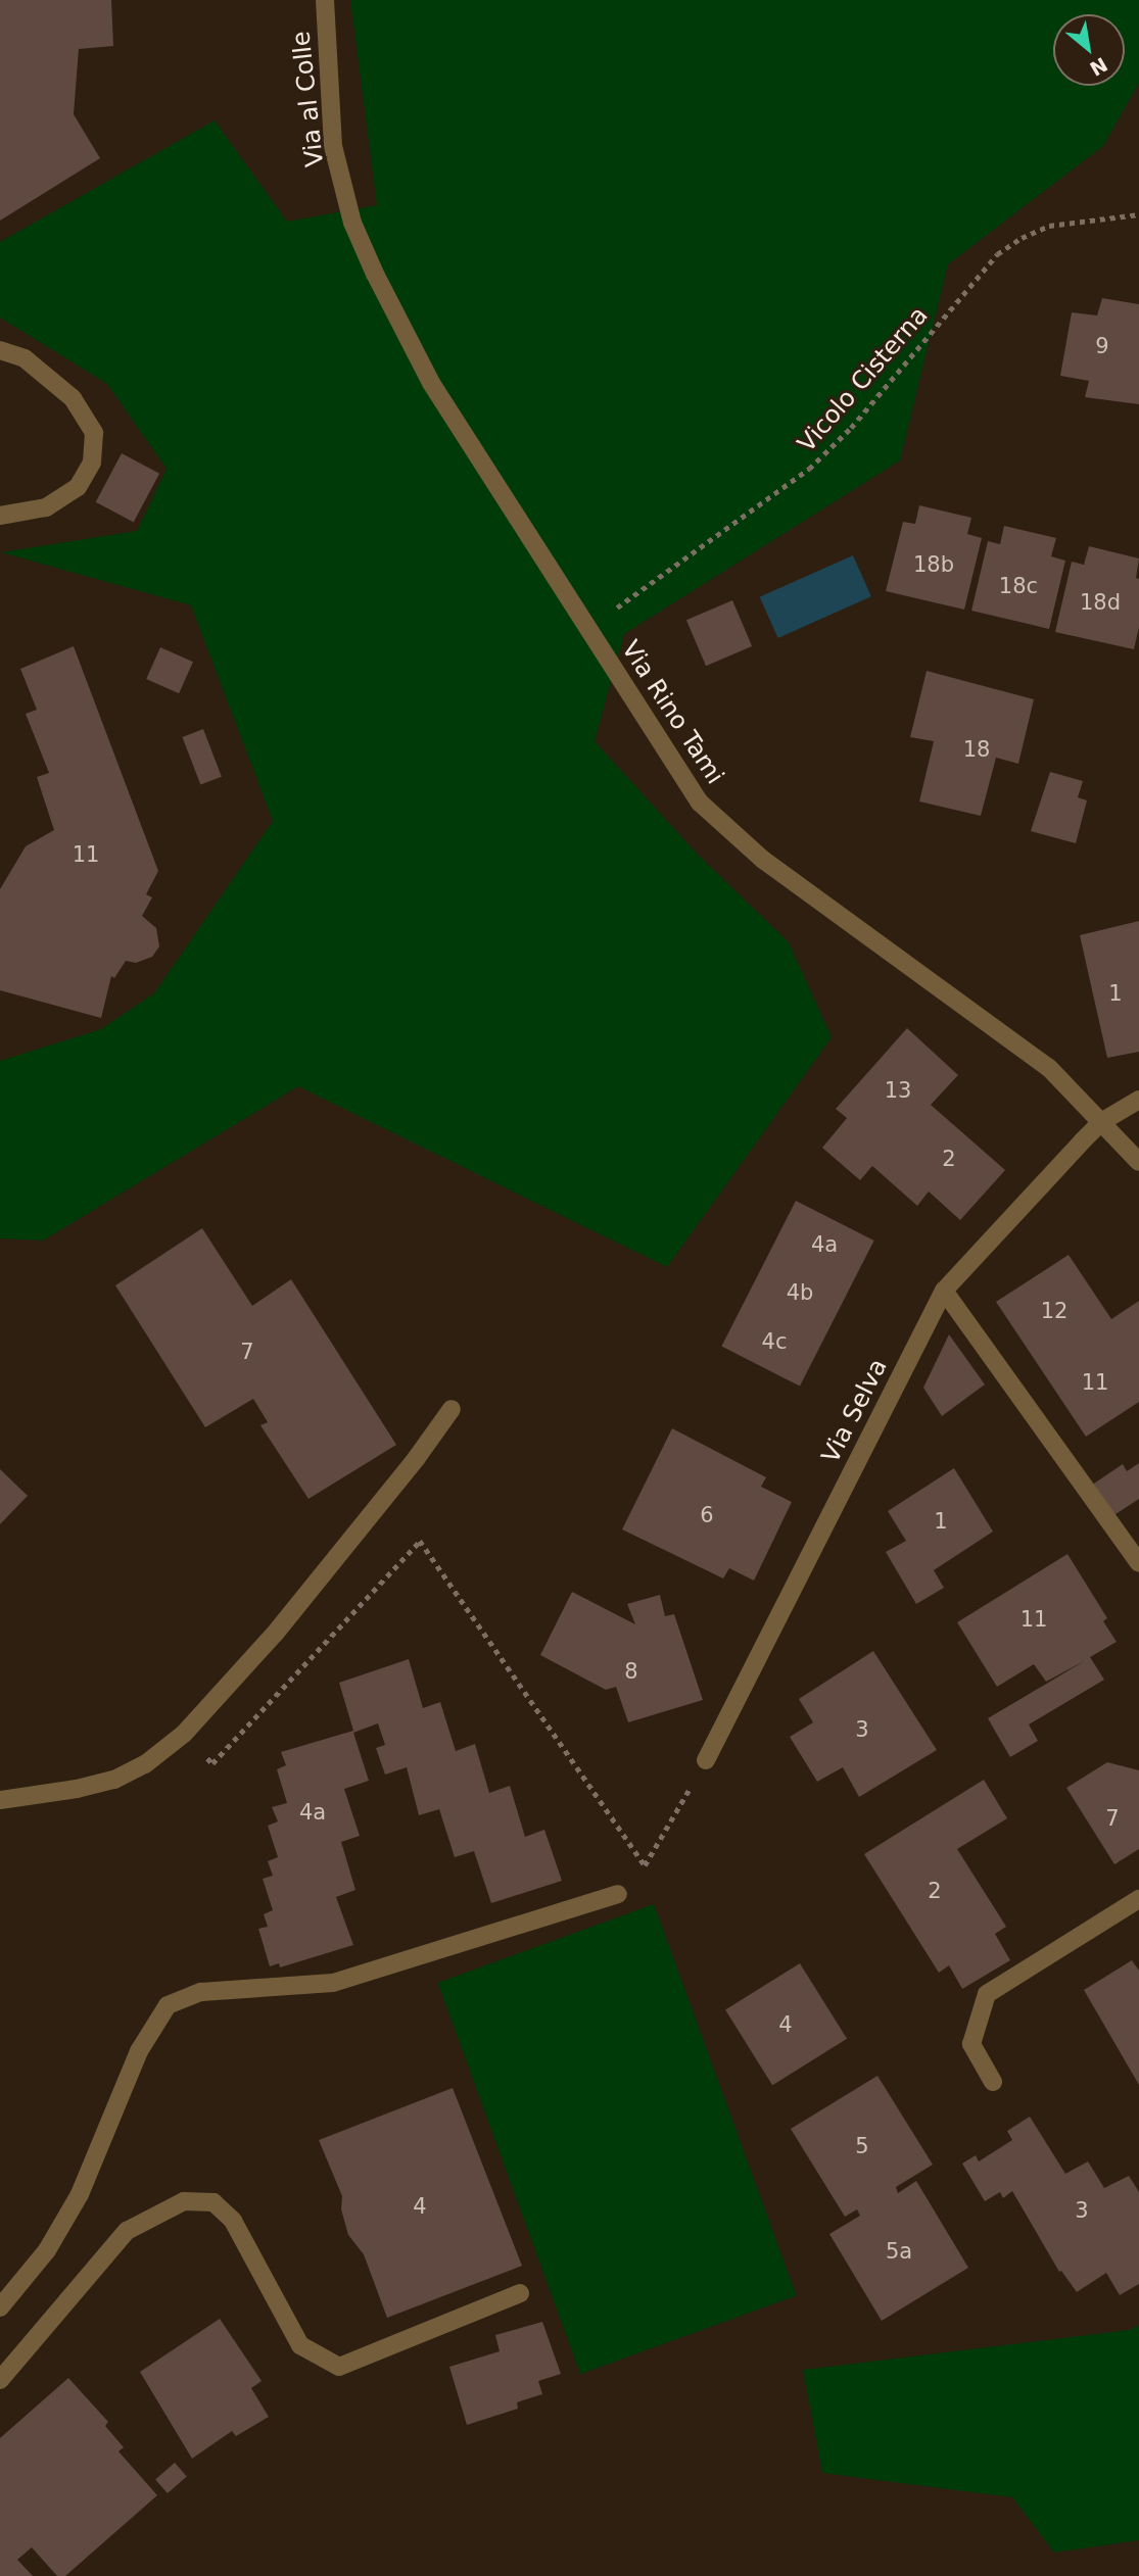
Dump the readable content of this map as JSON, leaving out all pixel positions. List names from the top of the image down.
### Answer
{
  "streets": {
    "street": ["Via al Colle", "Via Rino Tami", "Via Selva"],
    "path": ["Vicolo Cisterna"]
  },
  "crossings": [
    ["Via al Colle", "Via Rino Tami"],
    ["Vicolo Cisterna", "Via Rino Tami"],
    ["Via Rino Tami", "Via Selva"]
  ],
  "house_numbers": [
    "9",
    "18b",
    "18c",
    "18d",
    "18",
    "11",
    "1",
    "13",
    "2",
    "4a",
    "4b",
    "12",
    "4c",
    "7",
    "11",
    "6",
    "1",
    "11",
    "8",
    "3",
    "4a",
    "7",
    "2",
    "4",
    "5",
    "4",
    "3",
    "5a"
  ],
  "north": "bottom right"
}
